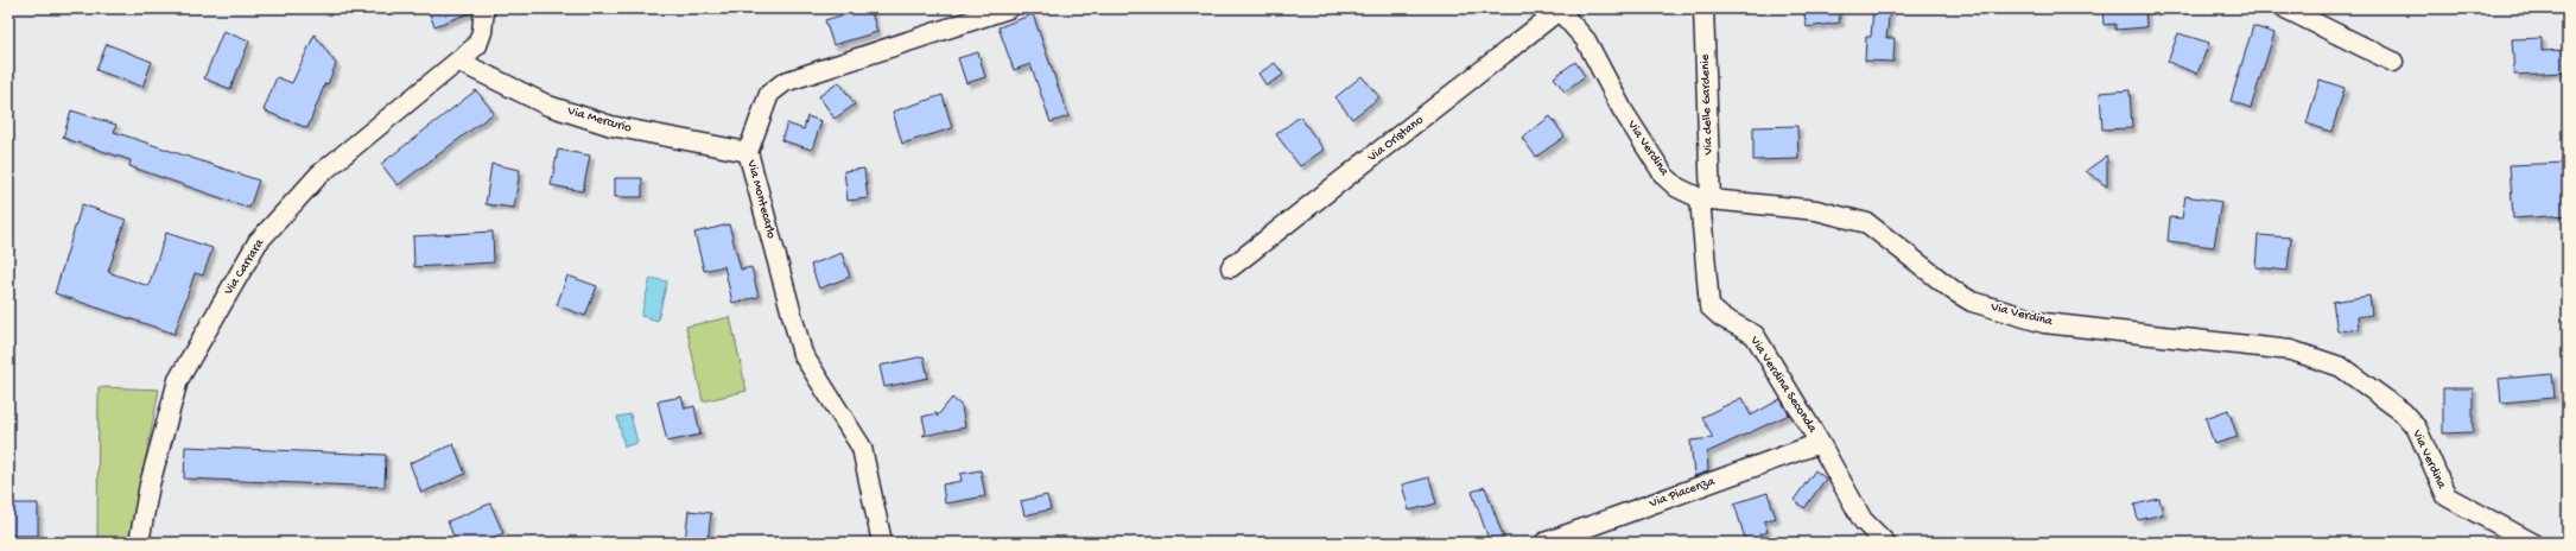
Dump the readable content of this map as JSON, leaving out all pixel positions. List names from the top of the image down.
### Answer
{
  "streets": {
    "street": [
      "Via delle Gardenie",
      "Via Mercurio",
      "Via Oristano",
      "Via Verdina",
      "Via Montecarlo",
      "Via Carrara",
      "Via Verdina Seconda",
      "Via Piacenza"
    ]
  },
  "crossings": [
    ["Via delle Gardenie", "Via Verdina"],
    ["Via delle Gardenie", "Via Verdina Seconda"],
    ["Via Mercurio", "Via Montecarlo"],
    ["Via Mercurio", "Via Carrara"],
    ["Via Oristano", "Via Verdina"],
    ["Via Verdina", "Via Verdina Seconda"],
    ["Via Verdina Seconda", "Via Piacenza"]
  ]
}
